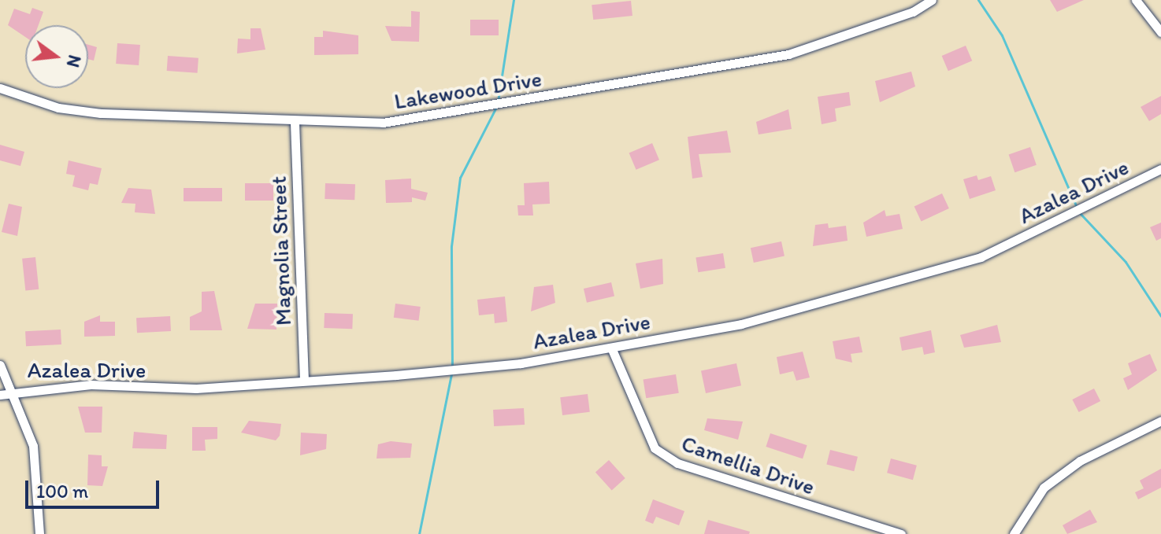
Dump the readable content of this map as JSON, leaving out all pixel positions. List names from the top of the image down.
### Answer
{
  "streets": {
    "street": [
      "Lakewood Drive",
      "Azalea Drive",
      "Magnolia Street",
      "Camellia Drive"
    ]
  },
  "crossings": [
    ["Lakewood Drive", "Magnolia Street"],
    ["Azalea Drive", "Magnolia Street"],
    ["Azalea Drive", "Camellia Drive"]
  ],
  "scale_bar": "100 m",
  "north": "right"
}
